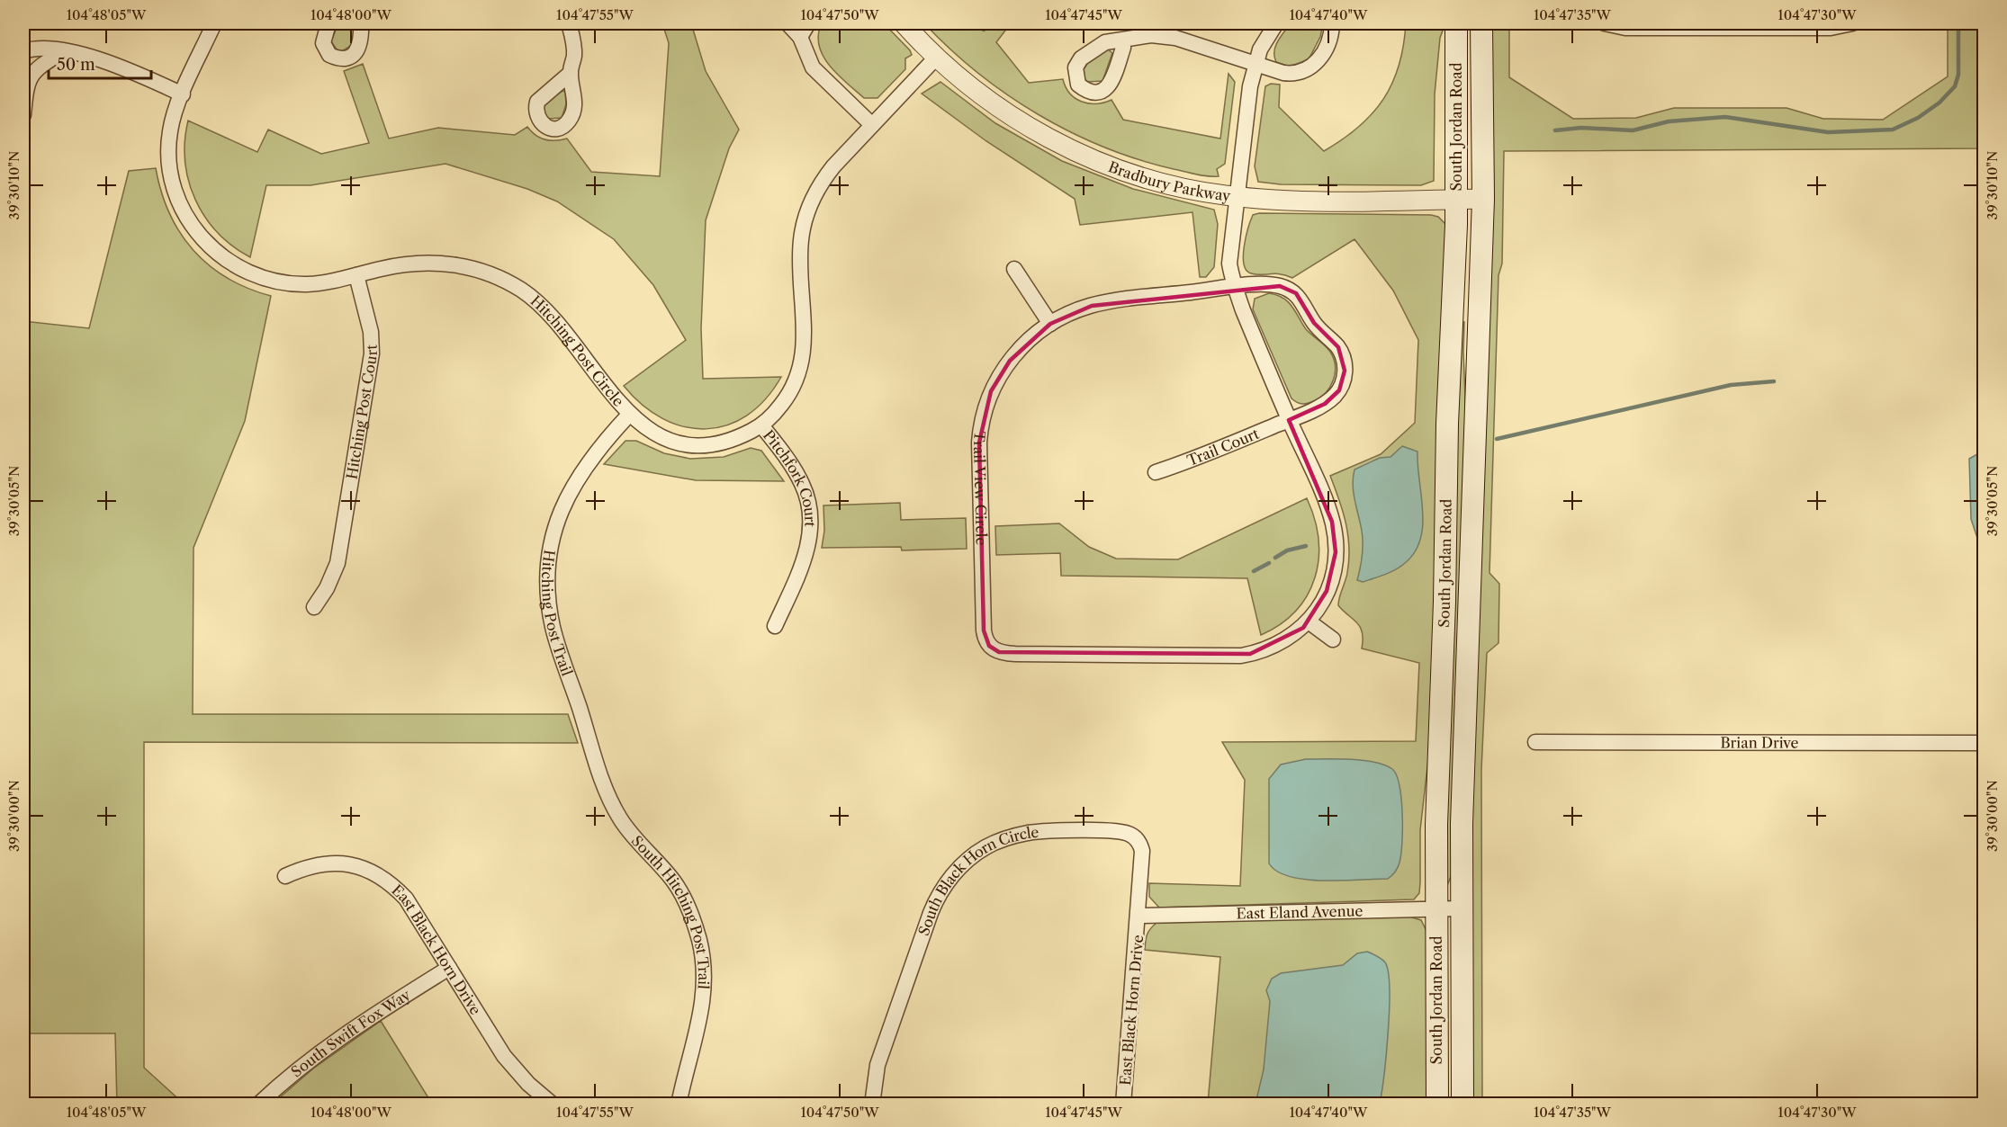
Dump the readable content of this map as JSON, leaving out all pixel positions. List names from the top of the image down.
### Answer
{
  "streets": {
    "main road": ["South Jordan Road"],
    "street": [
      "Bradbury Parkway",
      "Hitching Post Circle",
      "Hitching Post Court",
      "Trail Court",
      "Pitchfork Court",
      "Trail View Circle",
      "Hitching Post Trail",
      "Brian Drive",
      "South Black Horn Circle",
      "East Eland Avenue",
      "South Hitching Post Trail",
      "East Black Horn Drive",
      "South Swift Fox Way"
    ]
  },
  "crossings": [
    ["South Jordan Road", "Bradbury Parkway"],
    ["South Jordan Road", "East Eland Avenue"],
    ["Bradbury Parkway", "Hitching Post Circle"],
    ["Bradbury Parkway", "Trail View Circle"],
    ["Hitching Post Circle", "Hitching Post Court"],
    ["Hitching Post Circle", "Pitchfork Court"],
    ["Hitching Post Circle", "Hitching Post Trail"],
    ["Trail Court", "Trail View Circle"],
    ["Hitching Post Trail", "South Hitching Post Trail"],
    ["South Black Horn Circle", "East Eland Avenue"],
    ["South Black Horn Circle", "East Black Horn Drive"],
    ["East Eland Avenue", "East Black Horn Drive"],
    ["East Black Horn Drive", "South Swift Fox Way"]
  ],
  "scale_bar": "50 m",
  "coordinates": [
    "104°48'05\"W",
    "104°48'00\"W",
    "104°47'55\"W",
    "104°47'50\"W",
    "104°47'45\"W",
    "104°47'40\"W",
    "104°47'35\"W",
    "104°47'30\"W",
    "39°30'10\"N",
    "39°30'05\"N",
    "39°30'00\"N"
  ]
}
